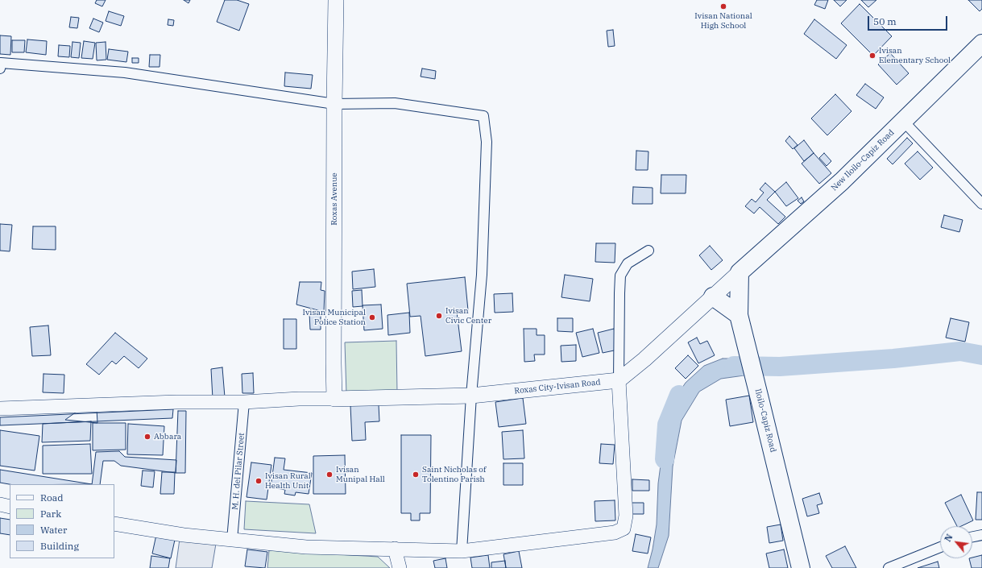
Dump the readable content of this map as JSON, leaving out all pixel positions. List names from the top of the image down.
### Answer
{
  "streets": {
    "highway": ["New Iloilo-Capiz Road", "Iloilo-Capiz Road"],
    "main road": ["Roxas Avenue", "Roxas City-Ivisan Road"],
    "street": ["M. H. del Pilar Street"]
  },
  "crossings": [
    ["New Iloilo-Capiz Road", "Iloilo-Capiz Road"],
    ["Roxas Avenue", "Roxas City-Ivisan Road"]
  ],
  "places": [
    "Ivisan National High School",
    "Ivisan Elementary School",
    "Ivisan Civic Center",
    "Ivisan Municipal Police Station",
    "Abbara",
    "Ivisan Munipal Hall",
    "Saint Nicholas of Tolentino Parish",
    "Ivisan Rural Health Unit"
  ],
  "legend": [
    "Road",
    "Park",
    "Water",
    "Building"
  ],
  "scale_bar": "50 m",
  "north": "top left"
}
